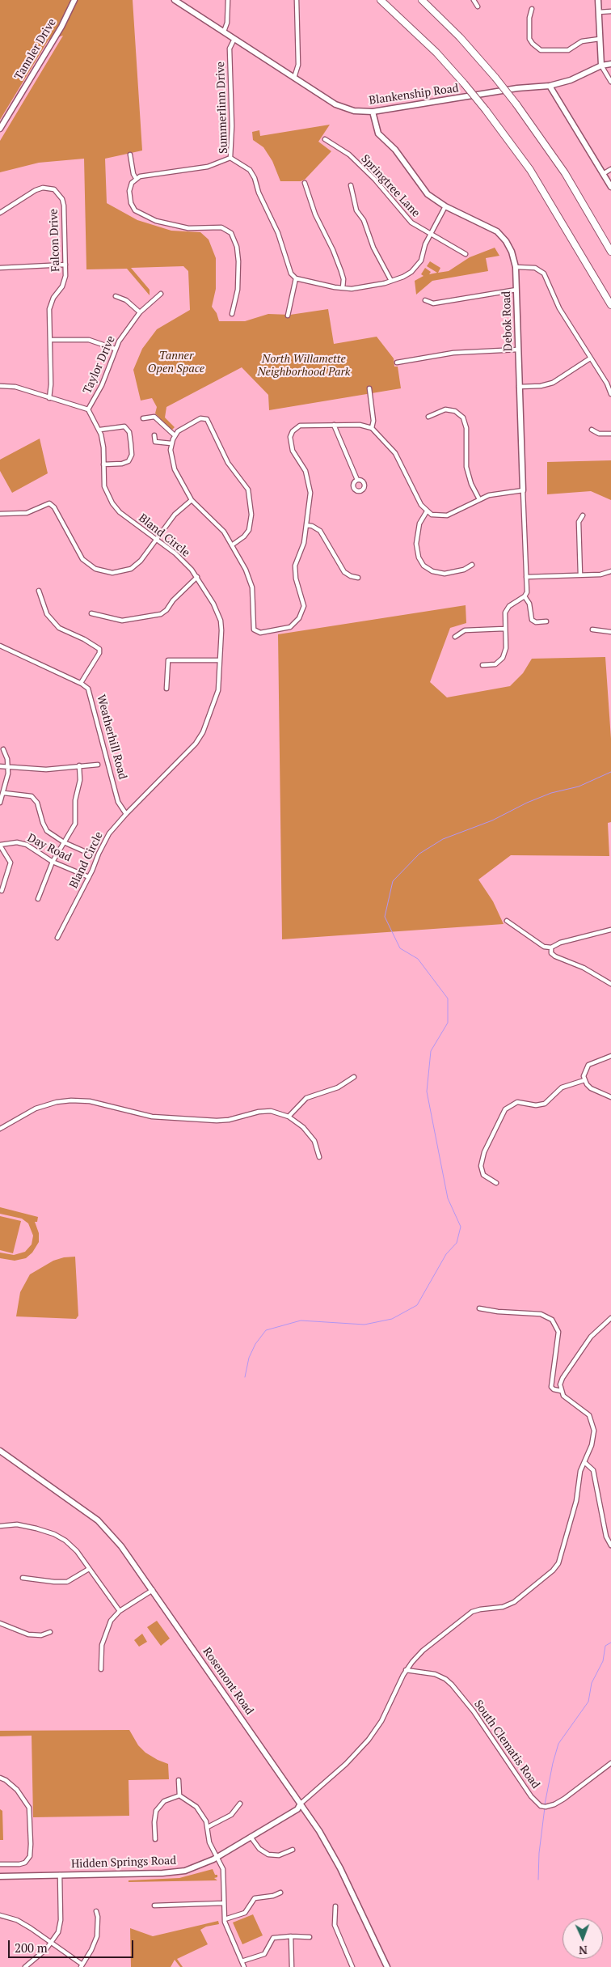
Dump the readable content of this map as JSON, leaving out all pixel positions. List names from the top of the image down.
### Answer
{
  "streets": {
    "street": [
      "Tannler Drive",
      "Blankenship Road",
      "Summerlinn Drive",
      "Springtree Lane",
      "Falcon Drive",
      "Debok Road",
      "Taylor Drive",
      "Bland Circle",
      "Weatherhill Road",
      "Day Road",
      "Rosemont Road",
      "South Clematis Road",
      "Hidden Springs Road"
    ]
  },
  "crossings": [
    ["Blankenship Road", "Summerlinn Drive"],
    ["Blankenship Road", "Debok Road"],
    ["Taylor Drive", "Bland Circle"],
    ["Bland Circle", "Weatherhill Road"],
    ["Bland Circle", "Day Road"],
    ["Rosemont Road", "Hidden Springs Road"]
  ],
  "parks": ["Tanner Open Space", "North Willamette Neighborhood Park"],
  "scale_bar": "200 m",
  "north": "bottom"
}
